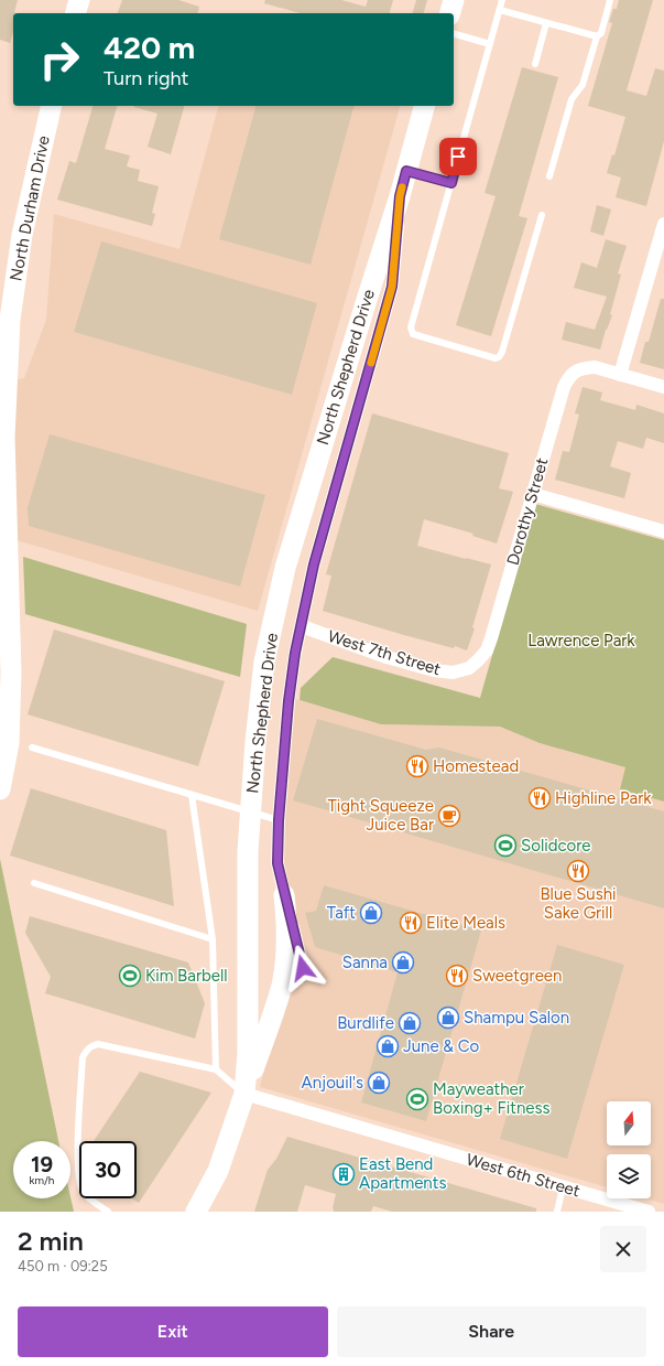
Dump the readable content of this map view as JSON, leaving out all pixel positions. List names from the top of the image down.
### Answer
{
  "streets": {
    "main road": ["North Durham Drive", "North Shepherd Drive"],
    "street": ["Dorothy Street", "West 7th Street", "West 6th Street"]
  },
  "crossings": [
    ["North Shepherd Drive", "West 7th Street"],
    ["North Shepherd Drive", "West 6th Street"],
    ["Dorothy Street", "West 7th Street"]
  ],
  "parks": ["Lawrence Park"],
  "places": {
    "restaurant": [
      "Homestead",
      "Highline Park",
      "Blue Sushi Sake Grill",
      "Elite Meals",
      "Sweetgreen"
    ],
    "cafe": ["Tight Squeeze Juice Bar"],
    "sports": ["Solidcore", "Kim Barbell", "Mayweather Boxing+ Fitness"],
    "shop": [
      "Taft",
      "Sanna",
      "Shampu Salon",
      "Burdlife",
      "June & Co",
      "Anjouil's"
    ],
    "building": ["East Bend Apartments"]
  },
  "north": "top",
  "page": {
    "turn": ["420 m", "Turn right"],
    "speed": "19 km/h",
    "limit": "30",
    "heading": ["2 min", "450 m · 09:25"],
    "buttons": ["Exit", "Share"]
  }
}
